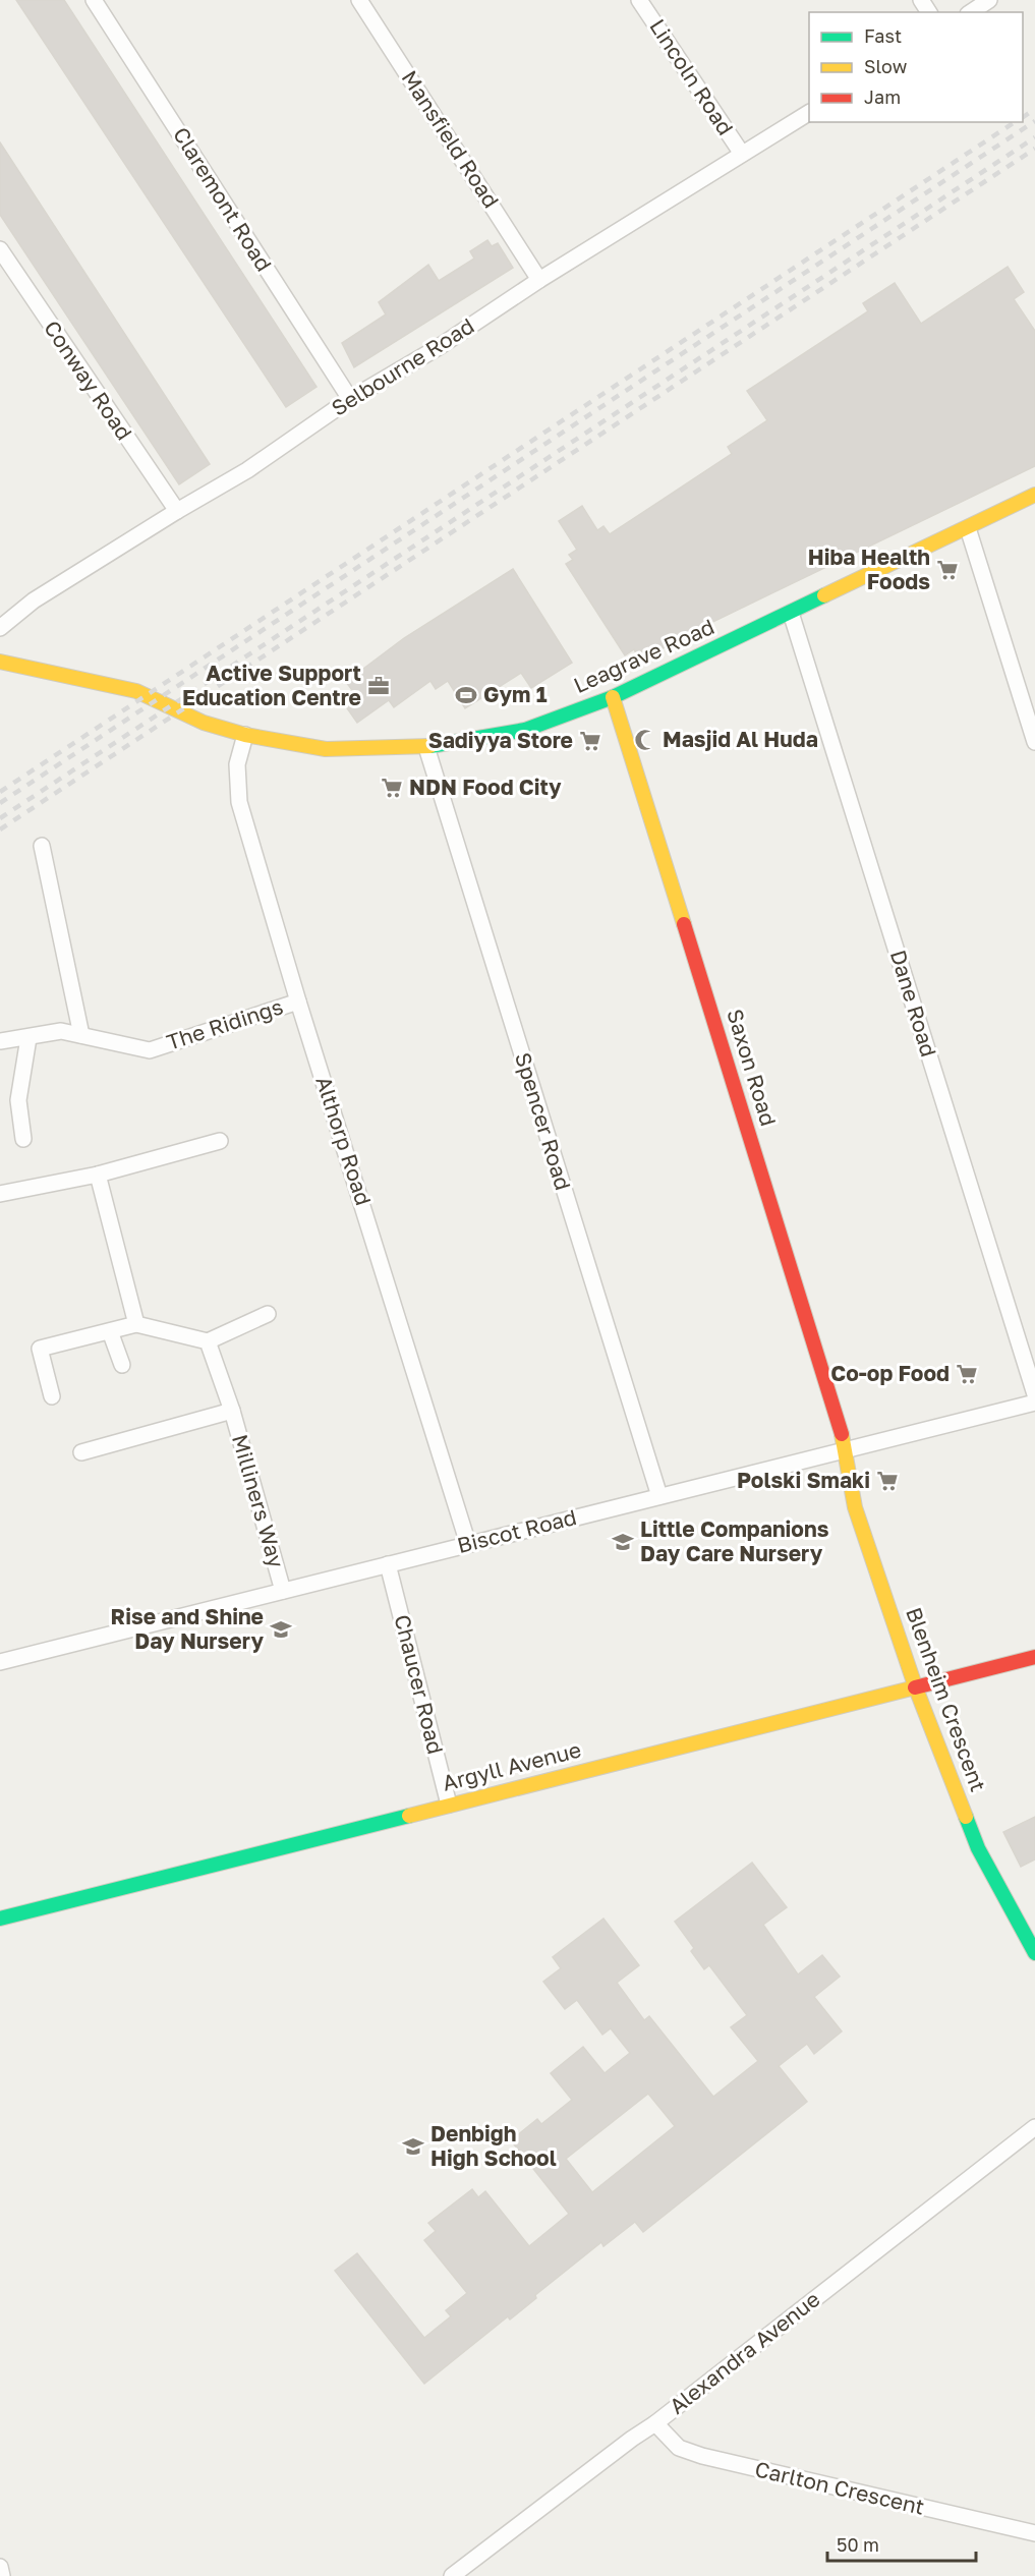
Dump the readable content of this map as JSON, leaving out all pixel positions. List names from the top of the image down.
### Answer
{
  "streets": {
    "street": [
      "Lincoln Road",
      "Mansfield Road",
      "Claremont Road",
      "Selbourne Road",
      "Conway Road",
      "Leagrave Road",
      "Dane Road",
      "The Ridings",
      "Saxon Road",
      "Spencer Road",
      "Althorp Road",
      "Milliners Way",
      "Biscot Road",
      "Chaucer Road",
      "Blenheim Crescent",
      "Argyll Avenue",
      "Alexandra Avenue",
      "Carlton Crescent"
    ]
  },
  "crossings": [
    ["Lincoln Road", "Selbourne Road"],
    ["Mansfield Road", "Selbourne Road"],
    ["Claremont Road", "Selbourne Road"],
    ["Selbourne Road", "Conway Road"],
    ["Leagrave Road", "Dane Road"],
    ["Leagrave Road", "Saxon Road"],
    ["Leagrave Road", "Spencer Road"],
    ["Leagrave Road", "Althorp Road"],
    ["The Ridings", "Althorp Road"],
    ["Saxon Road", "Biscot Road"],
    ["Saxon Road", "Blenheim Crescent"],
    ["Spencer Road", "Biscot Road"],
    ["Althorp Road", "Biscot Road"],
    ["Milliners Way", "Biscot Road"],
    ["Biscot Road", "Chaucer Road"],
    ["Biscot Road", "Blenheim Crescent"],
    ["Chaucer Road", "Argyll Avenue"],
    ["Blenheim Crescent", "Argyll Avenue"],
    ["Alexandra Avenue", "Carlton Crescent"]
  ],
  "places": {
    "supermarket": [
      "Hiba Health Foods",
      "Sadiyya Store",
      "NDN Food City",
      "Co-op Food",
      "Polski Smaki"
    ],
    "office": ["Active Support Education Centre"],
    "sports": ["Gym 1"],
    "mosque": ["Masjid Al Huda"],
    "school or university": ["Little Companions Day Care Nursery", "Rise and Shine Day Nursery", "Denbigh High School"]
  },
  "legend": ["Fast", "Slow", "Jam"],
  "scale_bar": "50 m"
}
